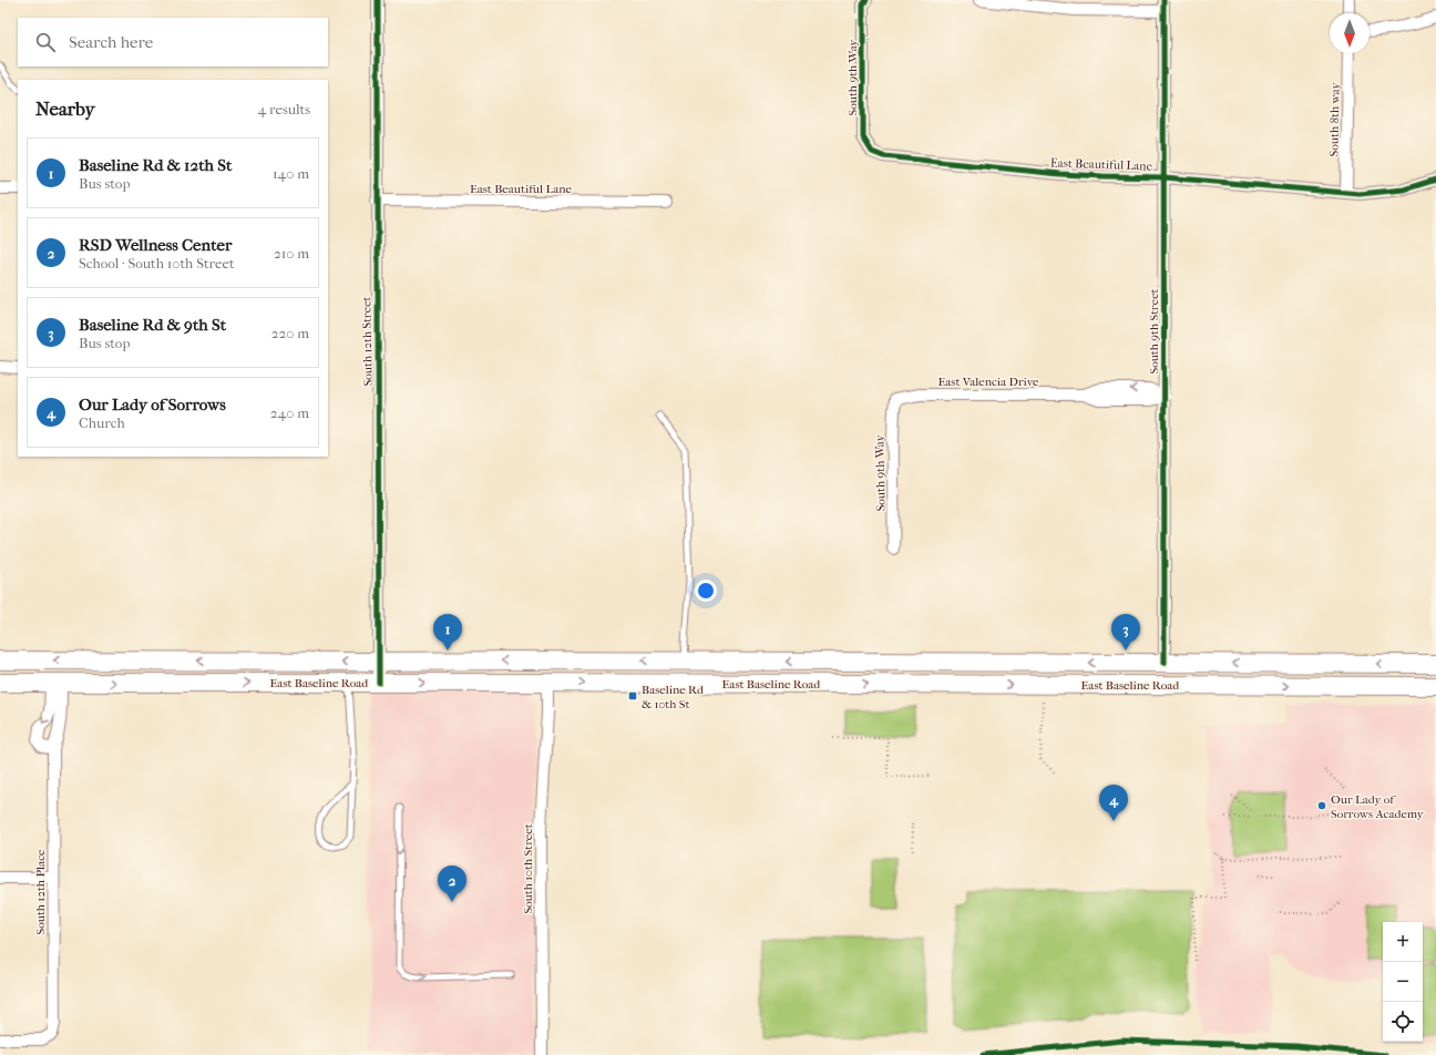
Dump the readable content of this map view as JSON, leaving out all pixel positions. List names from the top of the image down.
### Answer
{
  "streets": {
    "main road": ["East Baseline Road"],
    "street": [
      "South 9th Way",
      "South 8th way",
      "East Beautiful Lane",
      "South 9th Street",
      "South 12th Street",
      "East Valencia Drive",
      "South 10th Street",
      "South 12th Place"
    ]
  },
  "crossings": [
    ["South 9th Way", "East Beautiful Lane"],
    ["South 9th Way", "East Valencia Drive"],
    ["South 8th way", "East Beautiful Lane"],
    ["East Beautiful Lane", "South 9th Street"],
    ["East Beautiful Lane", "South 12th Street"],
    ["South 9th Street", "East Valencia Drive"],
    ["South 9th Street", "East Baseline Road"],
    ["South 12th Street", "East Baseline Road"],
    ["East Baseline Road", "South 10th Street"],
    ["East Baseline Road", "South 12th Place"]
  ],
  "places": {
    "transit": ["Baseline Rd & 10th St"],
    "other": ["Our Lady of Sorrows Academy"]
  },
  "north": "bottom",
  "page": {
    "search": "Search here",
    "heading": ["Nearby", "4 results"],
    "list": [
      {
        "mark": "1",
        "name": "Baseline Rd & 12th St",
        "note": "Bus stop",
        "value": "140 m"
      },
      {
        "mark": "2",
        "name": "RSD Wellness Center",
        "note": "School · South 10th Street",
        "value": "210 m"
      },
      {
        "mark": "3",
        "name": "Baseline Rd & 9th St",
        "note": "Bus stop",
        "value": "220 m"
      },
      {
        "mark": "4",
        "name": "Our Lady of Sorrows",
        "note": "Church",
        "value": "240 m"
      }
    ],
    "pins": [
      "1",
      "3",
      "4",
      "2"
    ],
    "map_buttons": ["+", "−"]
  }
}
